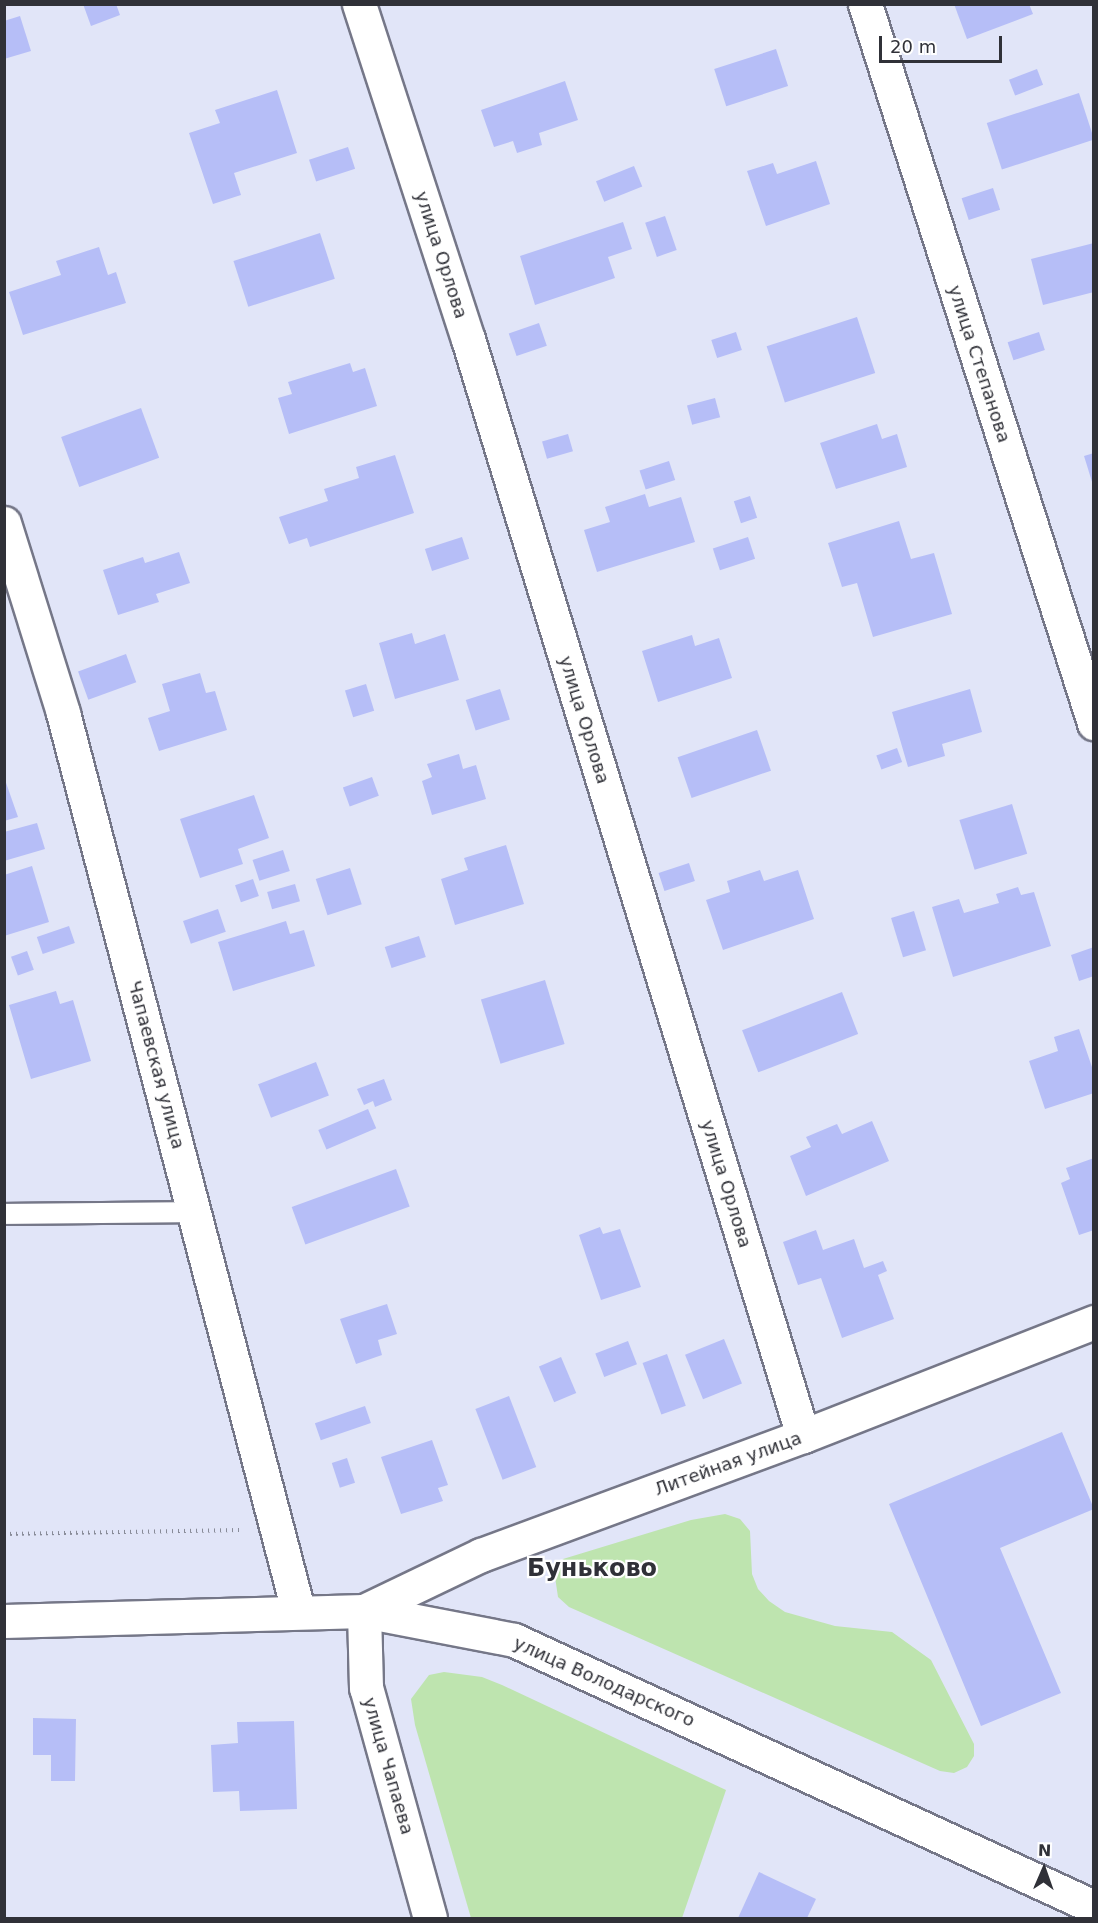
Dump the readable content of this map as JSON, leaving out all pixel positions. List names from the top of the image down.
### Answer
{
  "streets": {
    "street": [
      "улица Орлова",
      "улица Степанова",
      "Чапаевская улица",
      "Литейная улица",
      "улица Володарского",
      "улица Чапаева"
    ]
  },
  "crossings": [
    ["улица Орлова", "Литейная улица"],
    ["Чапаевская улица", "улица Володарского"],
    ["Литейная улица", "улица Володарского"],
    ["Литейная улица", "улица Чапаева"],
    ["улица Володарского", "улица Чапаева"]
  ],
  "districts": ["Буньково"],
  "scale_bar": "20 m",
  "north": "top"
}
